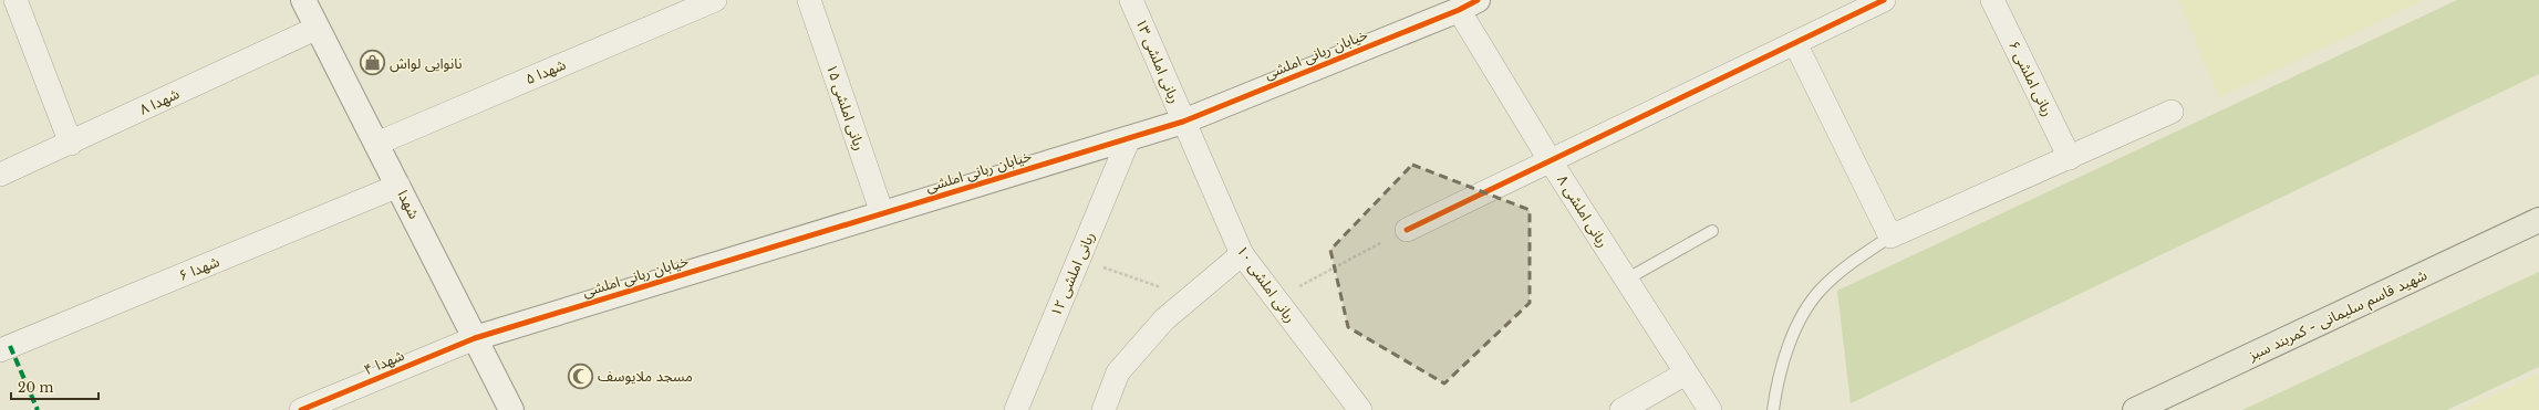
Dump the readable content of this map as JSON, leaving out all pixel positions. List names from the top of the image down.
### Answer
{
  "streets": {
    "main road": ["شهید قاسم سلیمانی - کمربند سبز"],
    "street": [
      "خیابان ربانی املشی",
      "ربانی املشی ۱۳",
      "شهدا ۵",
      "ربانی املشی ۶",
      "شهدا ۸",
      "ربانی املشی ۱۵",
      "شهدا",
      "ربانی املشی ۸",
      "شهدا ۶",
      "ربانی املشی ۱۲",
      "ربانی املشی ۱۰",
      "شهدا ۴"
    ]
  },
  "crossings": [
    ["خیابان ربانی املشی", "ربانی املشی ۱۳"],
    ["خیابان ربانی املشی", "ربانی املشی ۱۵"],
    ["خیابان ربانی املشی", "شهدا"],
    ["خیابان ربانی املشی", "ربانی املشی ۸"],
    ["خیابان ربانی املشی", "ربانی املشی ۱۲"],
    ["خیابان ربانی املشی", "ربانی املشی ۱۰"],
    ["خیابان ربانی املشی", "شهدا ۴"],
    ["ربانی املشی ۱۳", "ربانی املشی ۱۰"],
    ["شهدا ۵", "شهدا"],
    ["شهدا ۸", "شهدا"],
    ["شهدا", "شهدا ۶"],
    ["شهدا", "شهدا ۴"]
  ],
  "places": {
    "shop": ["نانوایی لواش"],
    "mosque": ["مسجد ملایوسف"]
  },
  "scale_bar": "20 m"
}
